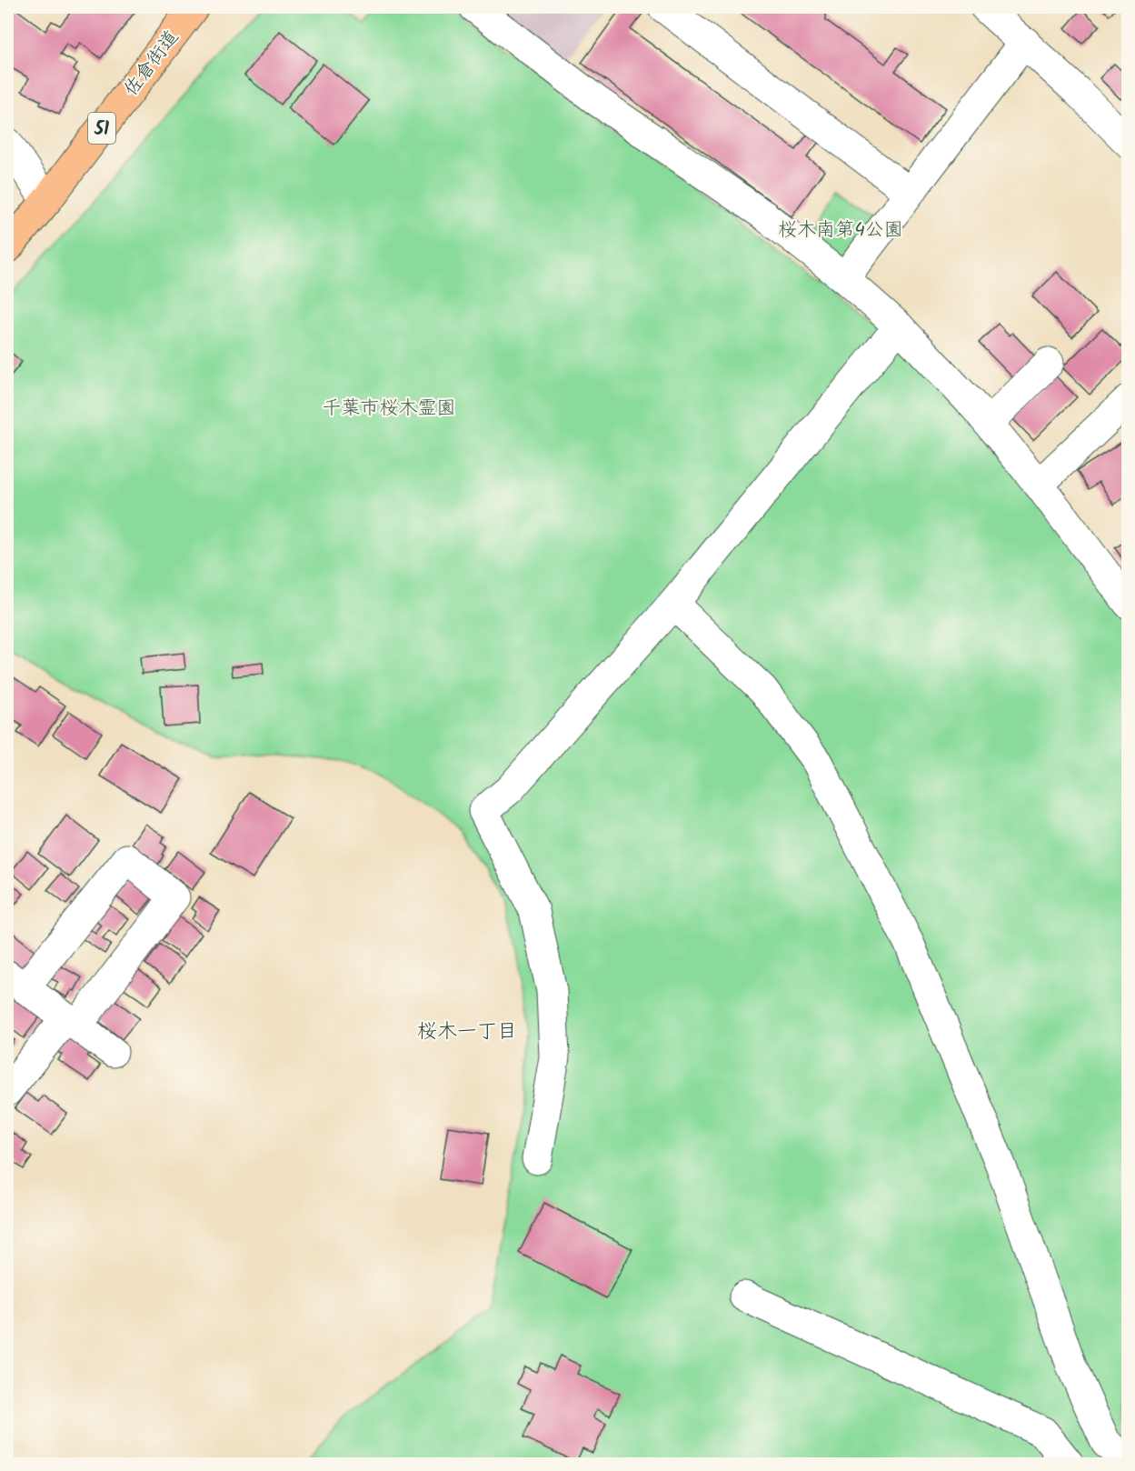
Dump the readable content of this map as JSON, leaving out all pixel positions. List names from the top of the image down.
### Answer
{
  "streets": {
    "highway": ["佐倉街道", "51"]
  },
  "districts": ["桜木一丁目"],
  "parks": ["桜木南第4公園", "千葉市桜木霊園"]
}
